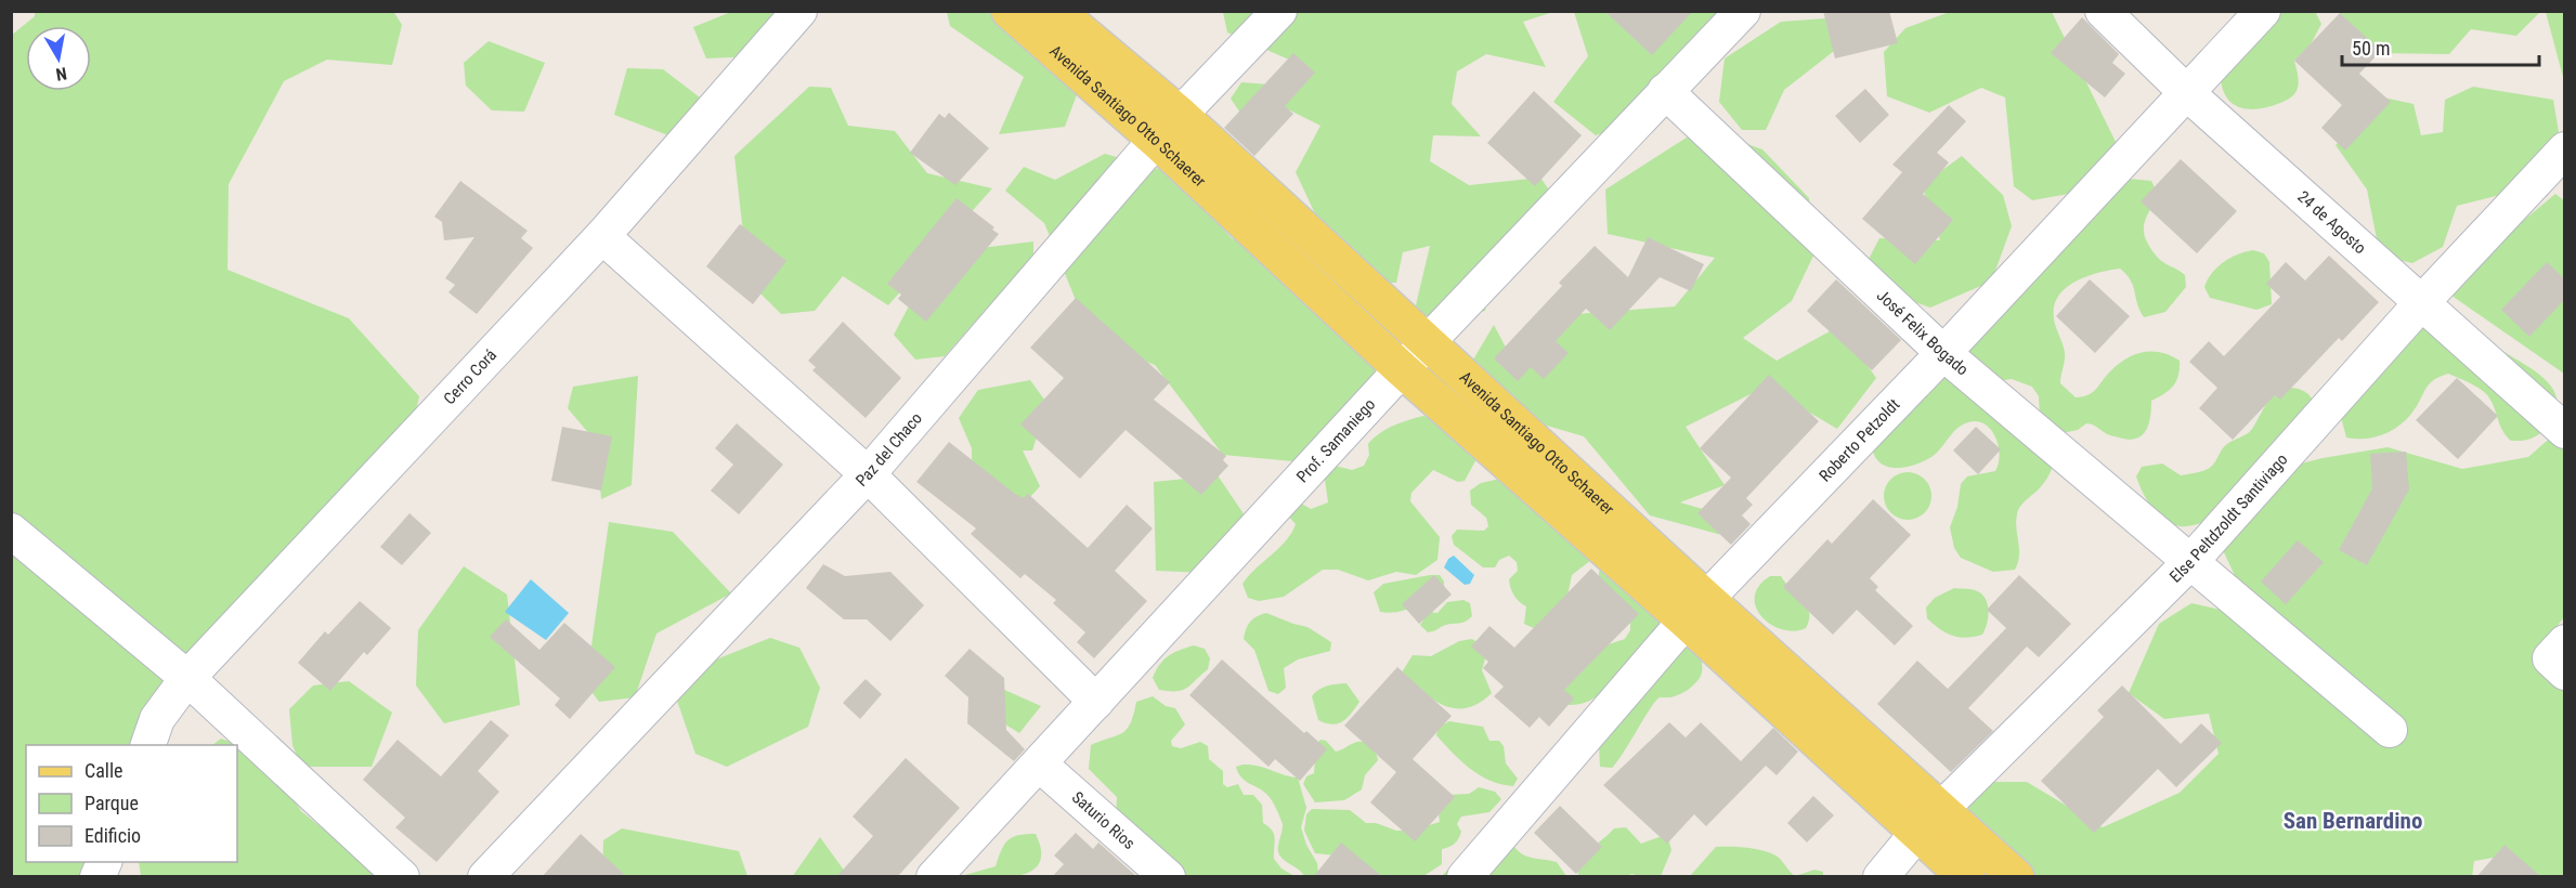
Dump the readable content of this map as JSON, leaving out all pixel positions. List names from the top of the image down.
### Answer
{
  "streets": {
    "main road": ["Avenida Santiago Otto Schaerer"],
    "street": [
      "24 de Agosto",
      "José Felix Bogado",
      "Cerro Corá",
      "Roberto Petzoldt",
      "Prof. Samaniego",
      "Paz del Chaco",
      "Else Peltdzoldt Santiviago",
      "Saturio Rios"
    ]
  },
  "crossings": [
    ["Avenida Santiago Otto Schaerer", "Roberto Petzoldt"],
    ["Avenida Santiago Otto Schaerer", "Prof. Samaniego"],
    ["Avenida Santiago Otto Schaerer", "Paz del Chaco"],
    ["Avenida Santiago Otto Schaerer", "Else Peltdzoldt Santiviago"],
    ["24 de Agosto", "Roberto Petzoldt"],
    ["24 de Agosto", "Else Peltdzoldt Santiviago"],
    ["José Felix Bogado", "Roberto Petzoldt"],
    ["José Felix Bogado", "Prof. Samaniego"],
    ["José Felix Bogado", "Else Peltdzoldt Santiviago"],
    ["Prof. Samaniego", "Saturio Rios"]
  ],
  "districts": ["San Bernardino"],
  "legend": ["Calle", "Parque", "Edificio"],
  "scale_bar": "50 m",
  "north": "bottom"
}
